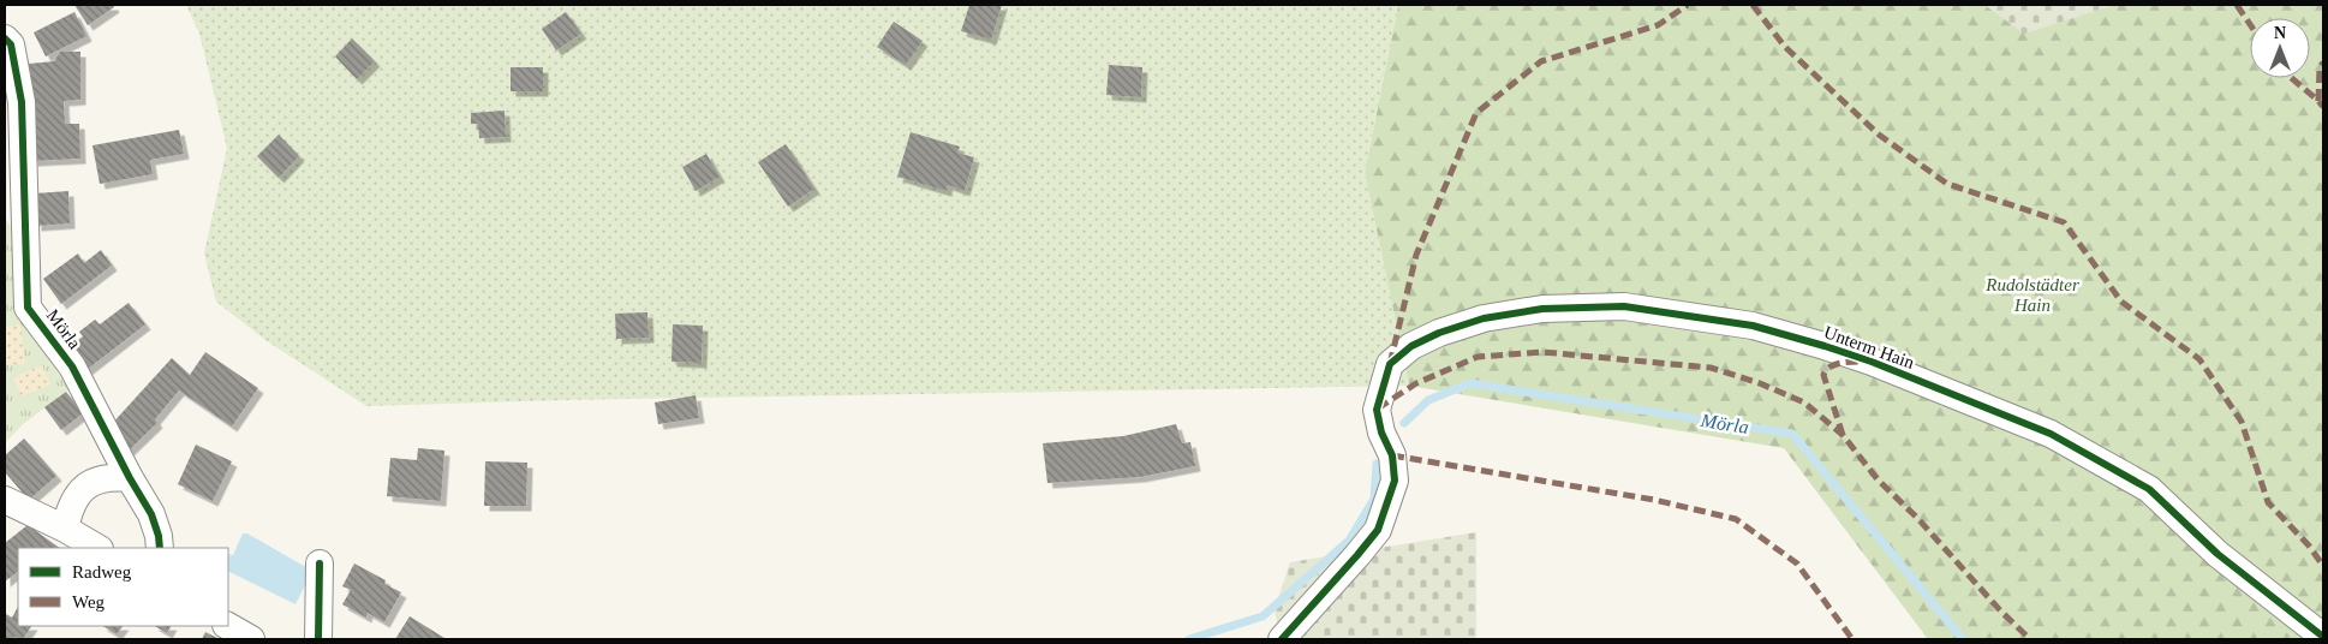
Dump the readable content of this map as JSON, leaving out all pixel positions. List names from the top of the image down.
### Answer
{
  "streets": {
    "street": ["Mörla", "Unterm Hain"]
  },
  "water": ["Mörla"],
  "parks": ["Rudolstädter Hain"],
  "legend": ["Radweg", "Weg"],
  "north": "top"
}
